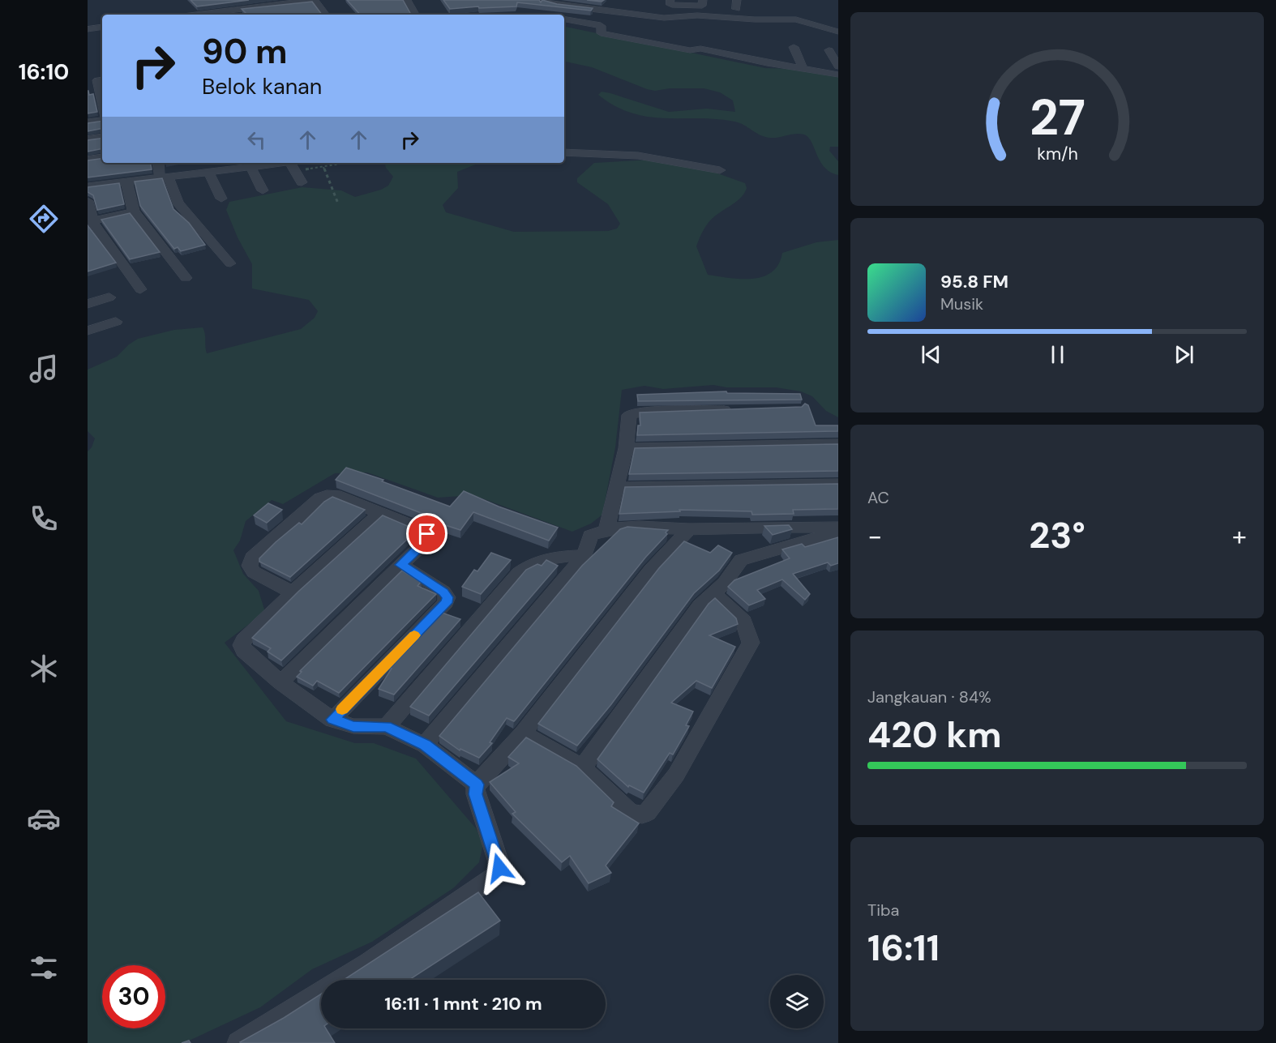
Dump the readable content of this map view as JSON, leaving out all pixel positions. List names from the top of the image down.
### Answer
{
  "page": {
    "tabs": "16:10",
    "turn": ["90 m", "Belok kanan"],
    "song": ["95.8 FM", "Musik"],
    "tile": [
      "AC",
      ["Jangkauan · 84%", "420 km"],
      ["Tiba", "16:11"]
    ],
    "heat": ["−", "23°", "+"],
    "limit": "30",
    "trip": "16:11 · 1 mnt · 210 m",
    "gauge": ["27", "km/h"]
  }
}
